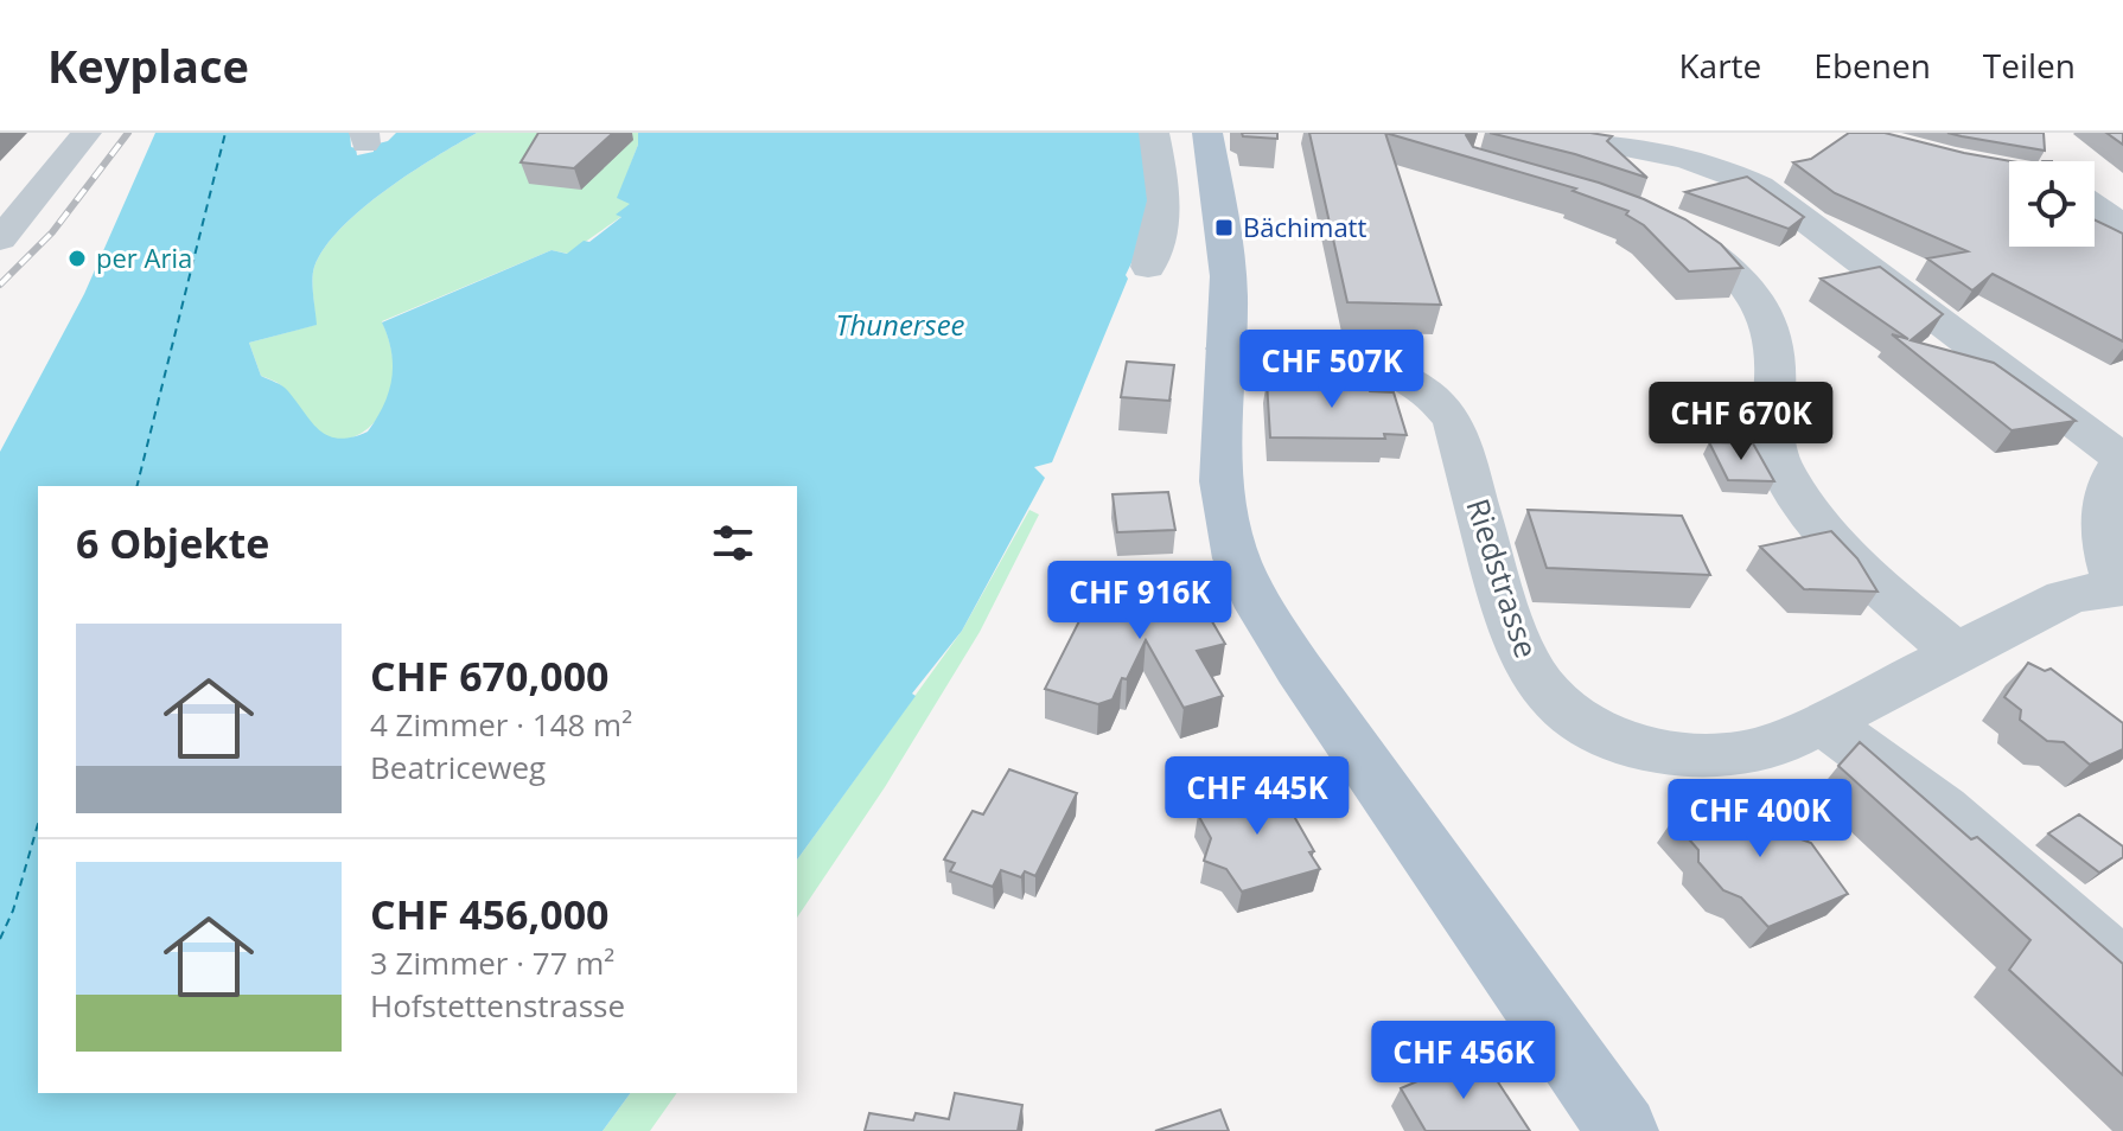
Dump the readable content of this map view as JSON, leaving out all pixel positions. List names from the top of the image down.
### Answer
{
  "streets": {
    "street": ["Riedstrasse"]
  },
  "water": ["Thunersee"],
  "places": {
    "transit": ["Bächimatt"],
    "other": ["per Aria"]
  },
  "page": {
    "header": "Keyplace",
    "nav": ["Karte", "Ebenen", "Teilen"],
    "price": [
      "CHF 507K",
      "CHF 670K",
      "CHF 916K",
      "CHF 445K",
      "CHF 400K",
      "CHF 456K"
    ],
    "heading": "6 Objekte",
    "list": [
      {
        "name": "CHF 670,000",
        "note": "4 Zimmer · 148 m² · Beatriceweg"
      },
      {
        "name": "CHF 456,000",
        "note": "3 Zimmer · 77 m² · Hofstettenstrasse"
      }
    ]
  }
}
